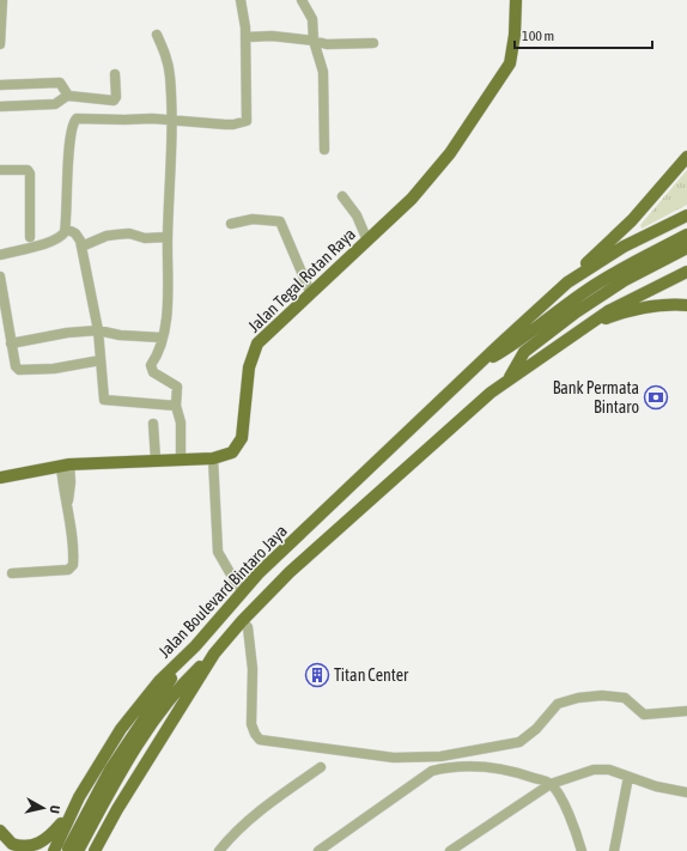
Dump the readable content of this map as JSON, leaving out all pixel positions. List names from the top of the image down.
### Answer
{
  "streets": {
    "main road": ["Jalan Tegal Rotan Raya", "Jalan Boulevard Bintaro Jaya"]
  },
  "places": {
    "bank": ["Bank Permata Bintaro"],
    "building": ["Titan Center"]
  },
  "scale_bar": "100 m",
  "north": "right"
}
